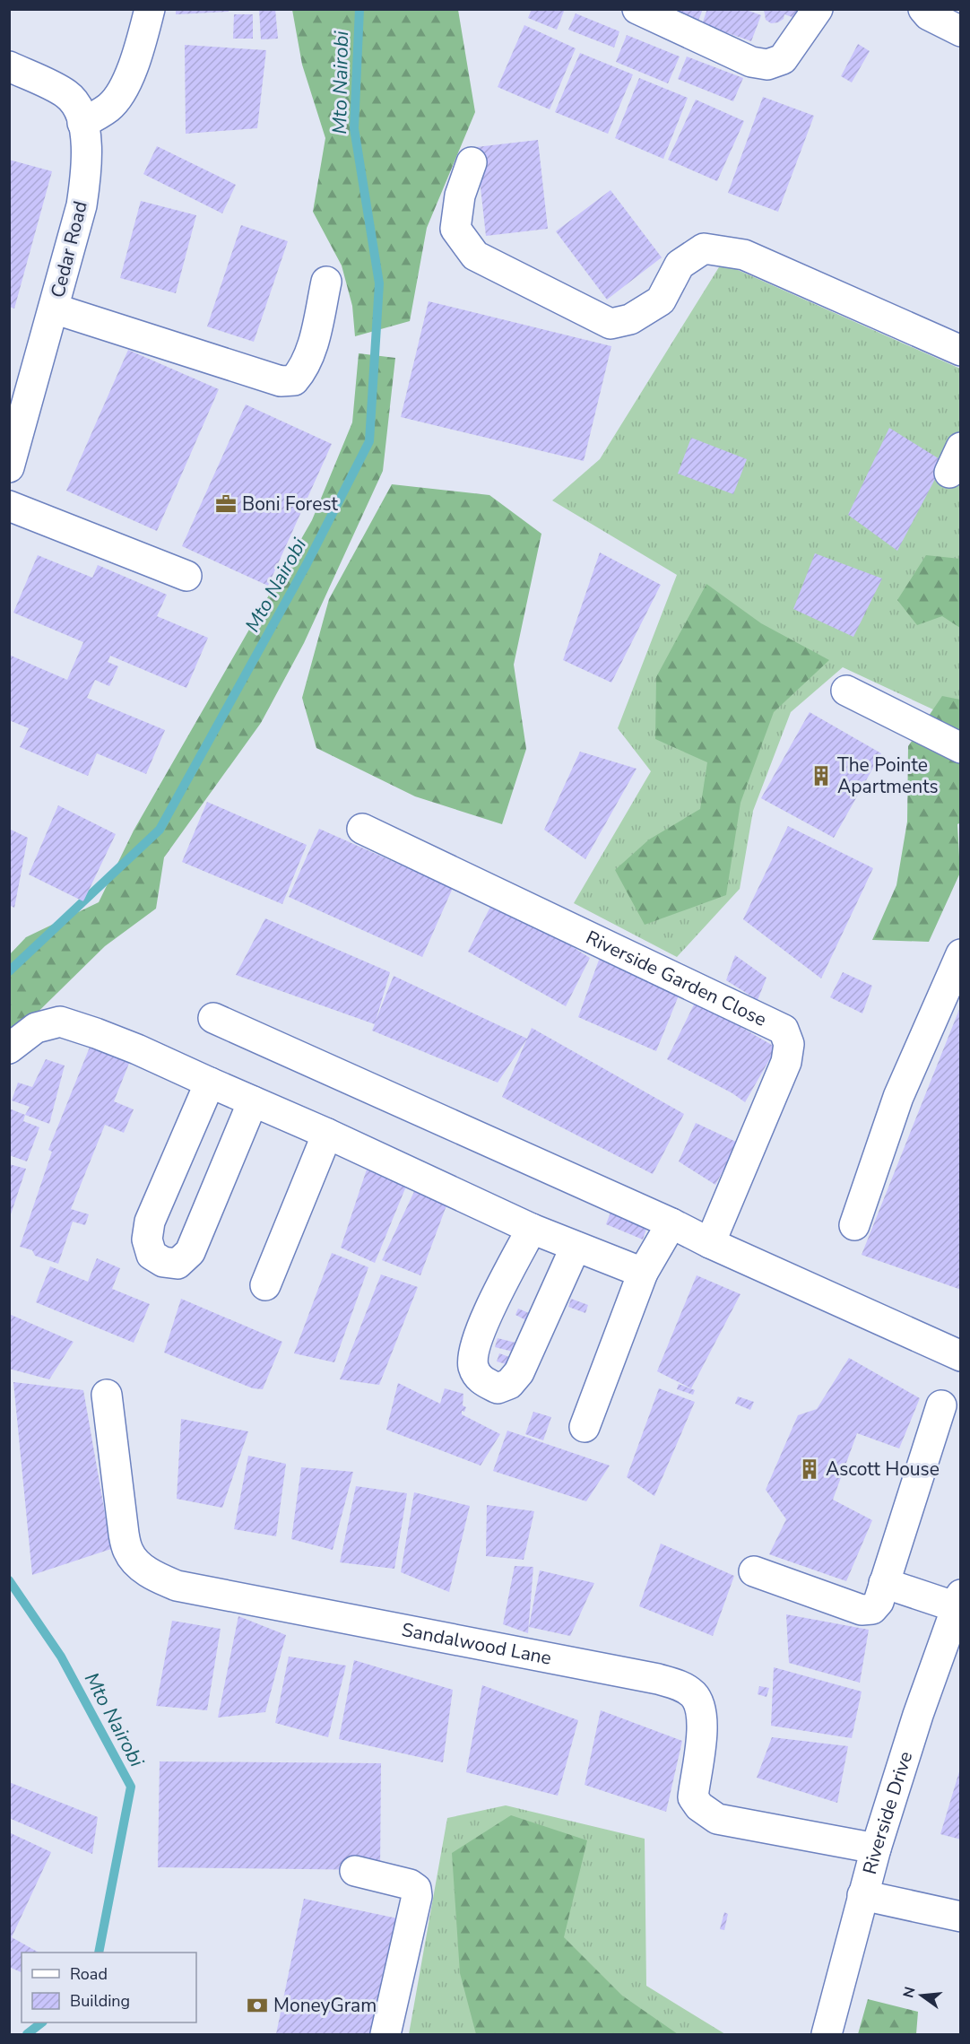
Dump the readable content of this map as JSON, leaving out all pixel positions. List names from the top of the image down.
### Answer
{
  "streets": {
    "street": [
      "Cedar Road",
      "Riverside Garden Close",
      "Sandalwood Lane",
      "Riverside Drive"
    ]
  },
  "crossings": [
    ["Sandalwood Lane", "Riverside Drive"]
  ],
  "water": ["Mto Nairobi"],
  "places": {
    "office": ["Boni Forest"],
    "building": ["The Pointe Apartments", "Ascott House"],
    "bank": ["MoneyGram"]
  },
  "legend": ["Road", "Building"],
  "north": "left"
}
